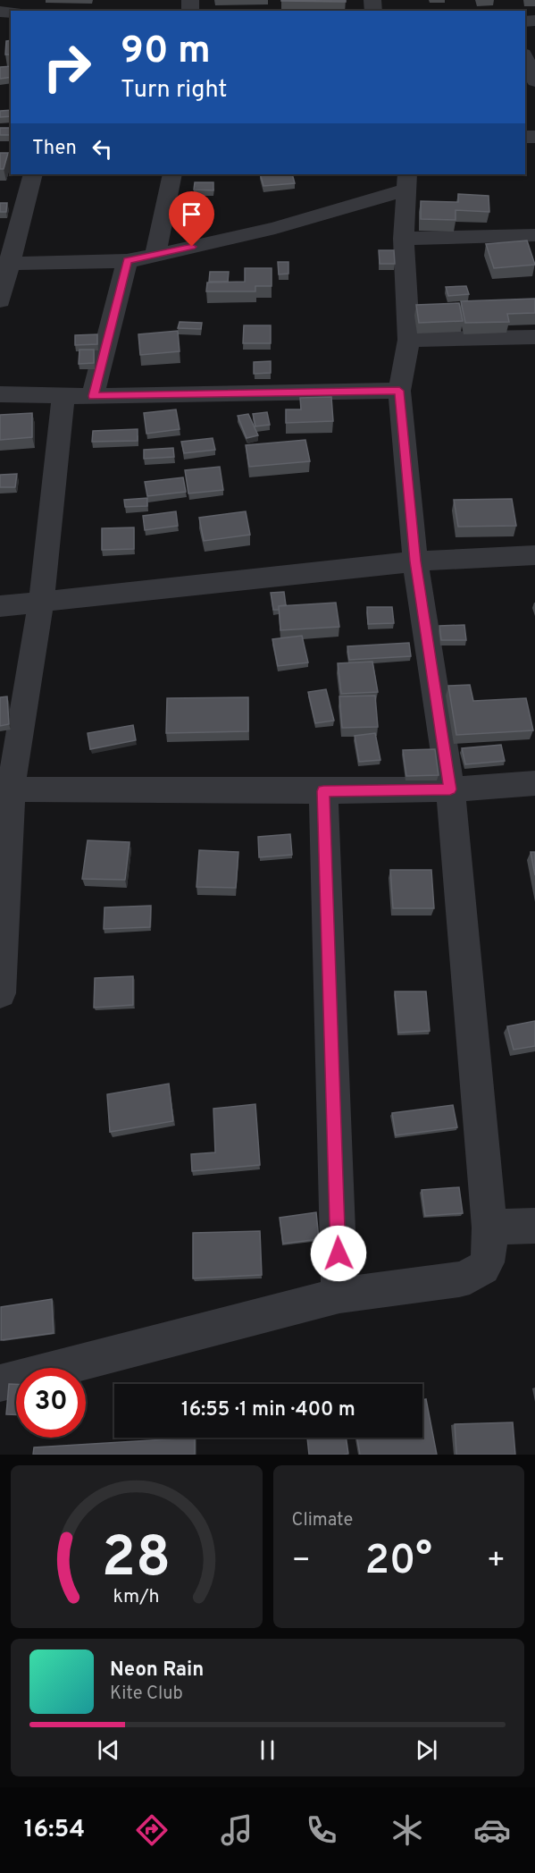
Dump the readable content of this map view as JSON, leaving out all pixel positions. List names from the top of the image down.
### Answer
{
  "page": {
    "turn": ["90 m", "Turn right"],
    "then": "Then",
    "limit": "30",
    "trip": "16:55 · 1 min · 400 m",
    "tile": "Climate",
    "heat": ["−", "20°", "+"],
    "song": ["Neon Rain", "Kite Club"],
    "tabs": "16:54",
    "gauge": ["28", "km/h"]
  }
}
